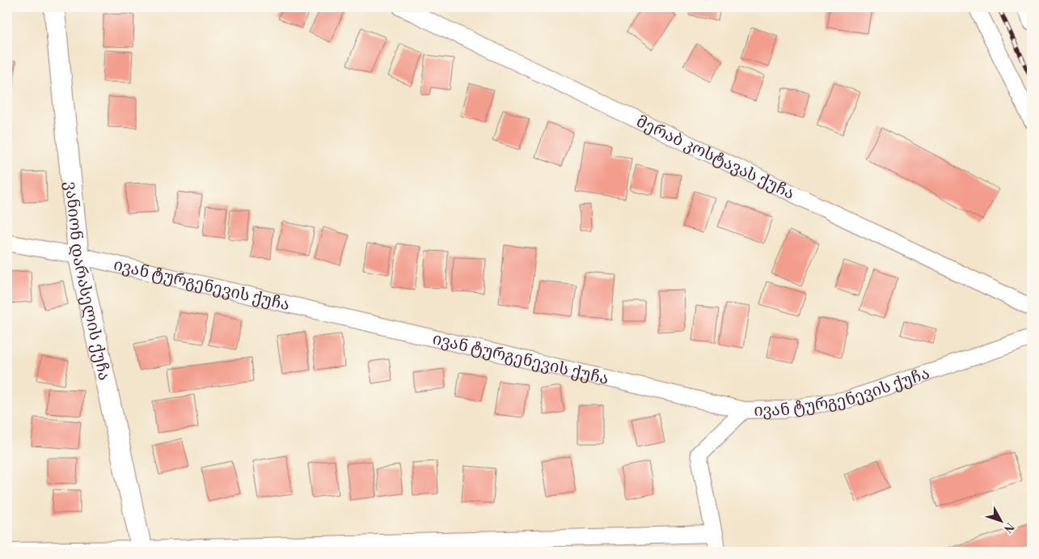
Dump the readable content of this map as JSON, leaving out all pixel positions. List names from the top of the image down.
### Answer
{
  "streets": {
    "street": ["მერაბ კოსტავას ქუჩა", "ვანიონ დარასელის ქუჩა", "ივან ტურგენევის ქუჩა"]
  },
  "crossings": [
    ["ვანიონ დარასელის ქუჩა", "ივან ტურგენევის ქუჩა"]
  ],
  "north": "bottom right"
}
